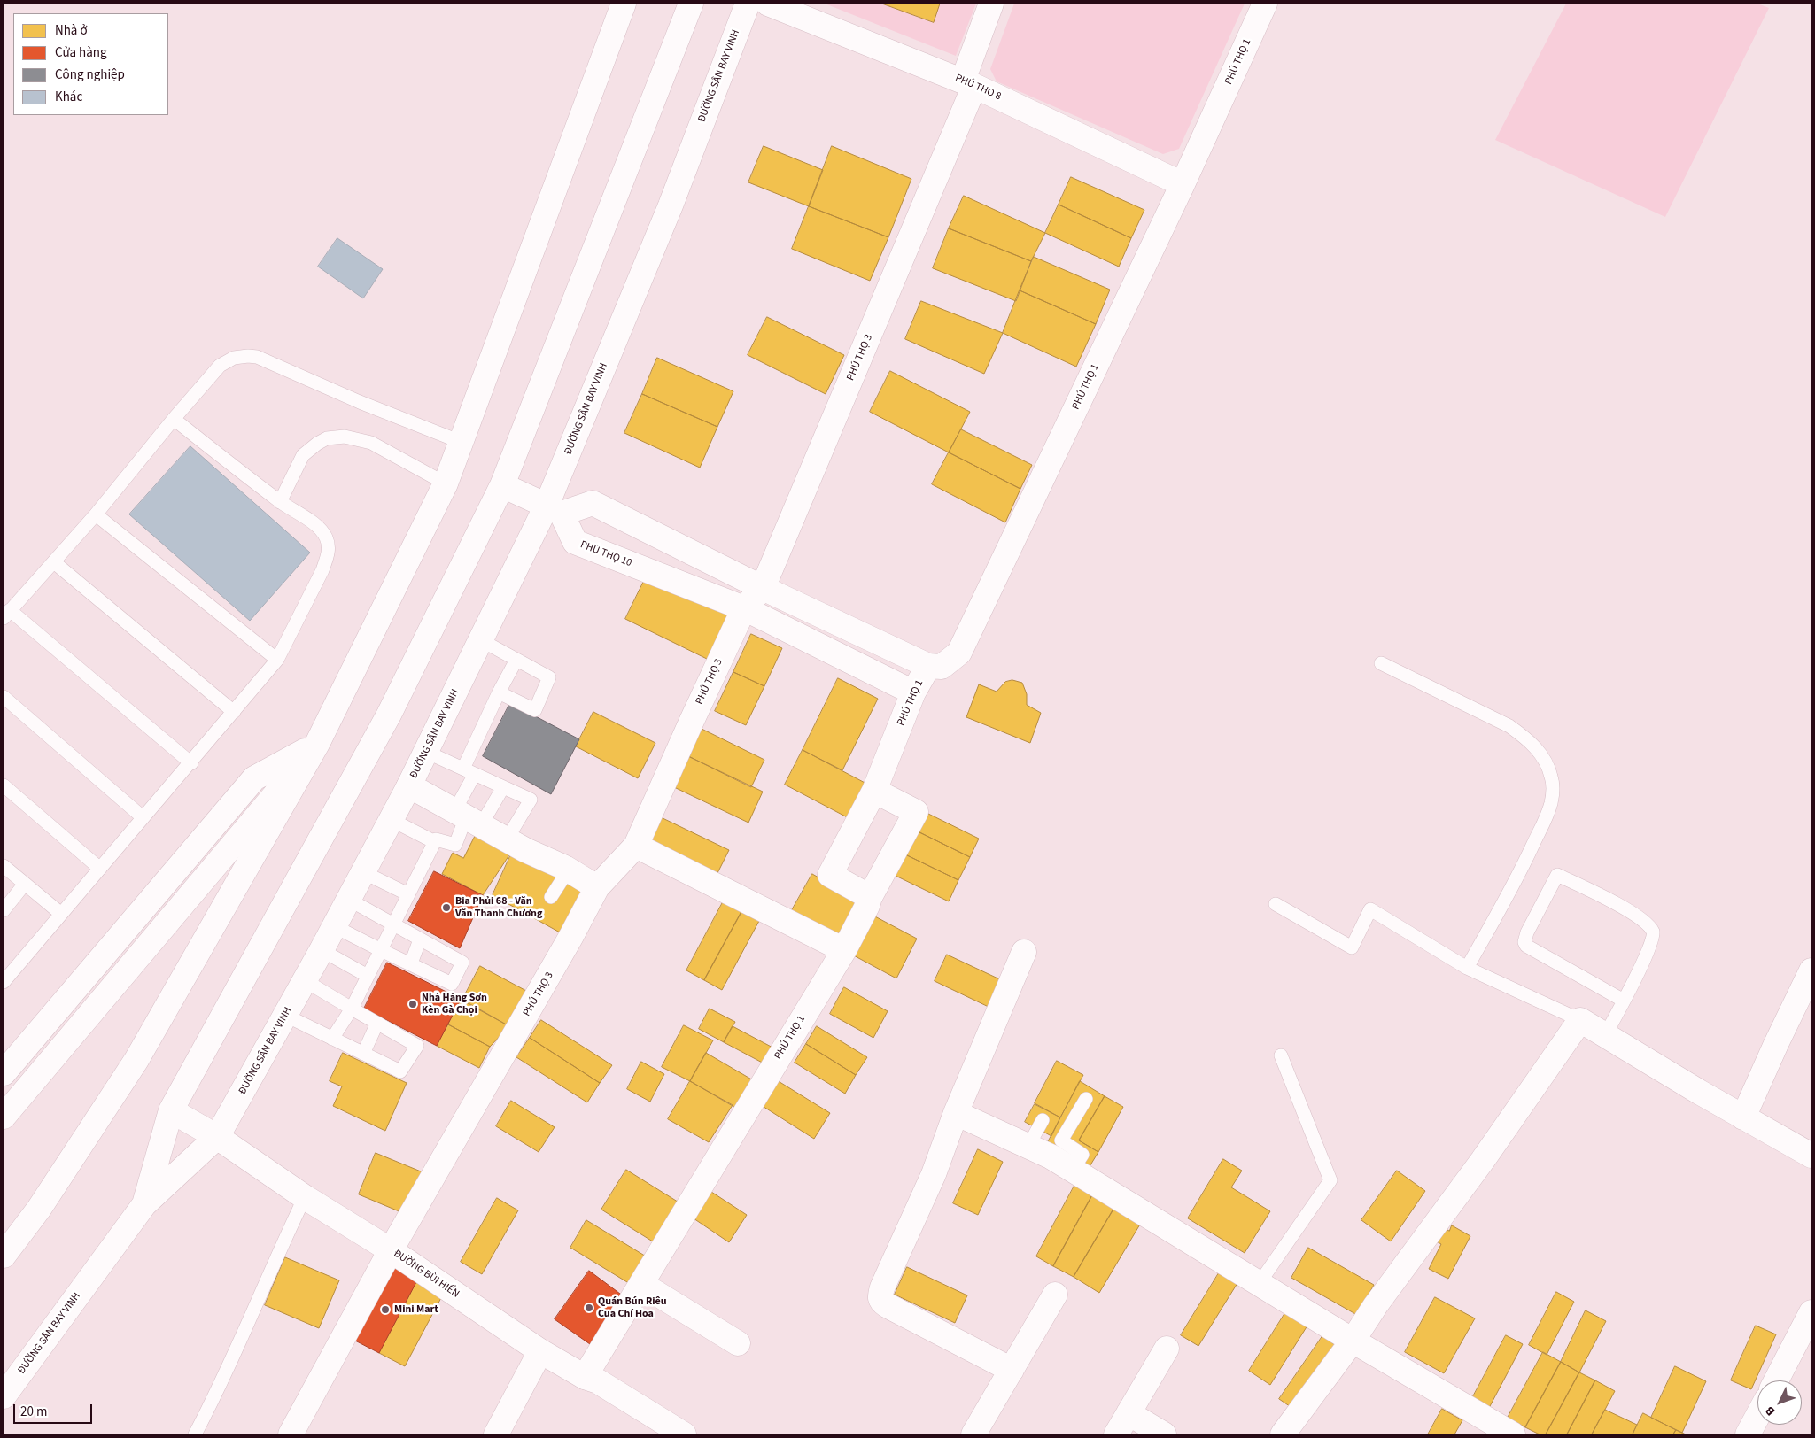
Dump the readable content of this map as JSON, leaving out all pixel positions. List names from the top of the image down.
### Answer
{
  "streets": {
    "street": [
      "PHÚ THỌ 1",
      "ĐƯỜNG SÂN BAY VINH",
      "PHÚ THỌ 8",
      "PHÚ THỌ 3",
      "PHÚ THỌ 10",
      "ĐƯỜNG BÙI HIỂN"
    ]
  },
  "crossings": [
    ["PHÚ THỌ 1", "PHÚ THỌ 8"],
    ["PHÚ THỌ 1", "PHÚ THỌ 10"],
    ["PHÚ THỌ 1", "ĐƯỜNG BÙI HIỂN"],
    ["ĐƯỜNG SÂN BAY VINH", "PHÚ THỌ 10"],
    ["ĐƯỜNG SÂN BAY VINH", "ĐƯỜNG BÙI HIỂN"],
    ["PHÚ THỌ 8", "PHÚ THỌ 3"],
    ["PHÚ THỌ 3", "PHÚ THỌ 10"],
    ["PHÚ THỌ 3", "ĐƯỜNG BÙI HIỂN"]
  ],
  "places": [
    "Bia Phủi 68 - Văn Văn Thanh Chương",
    "Nhà Hàng Sơn Kèn Gà Chọi",
    "Quán Bún Riêu Cua Chí Hoa",
    "Mini Mart"
  ],
  "legend": [
    "Nhà ở",
    "Cửa hàng",
    "Công nghiệp",
    "Khác"
  ],
  "scale_bar": "20 m",
  "north": "bottom left"
}
